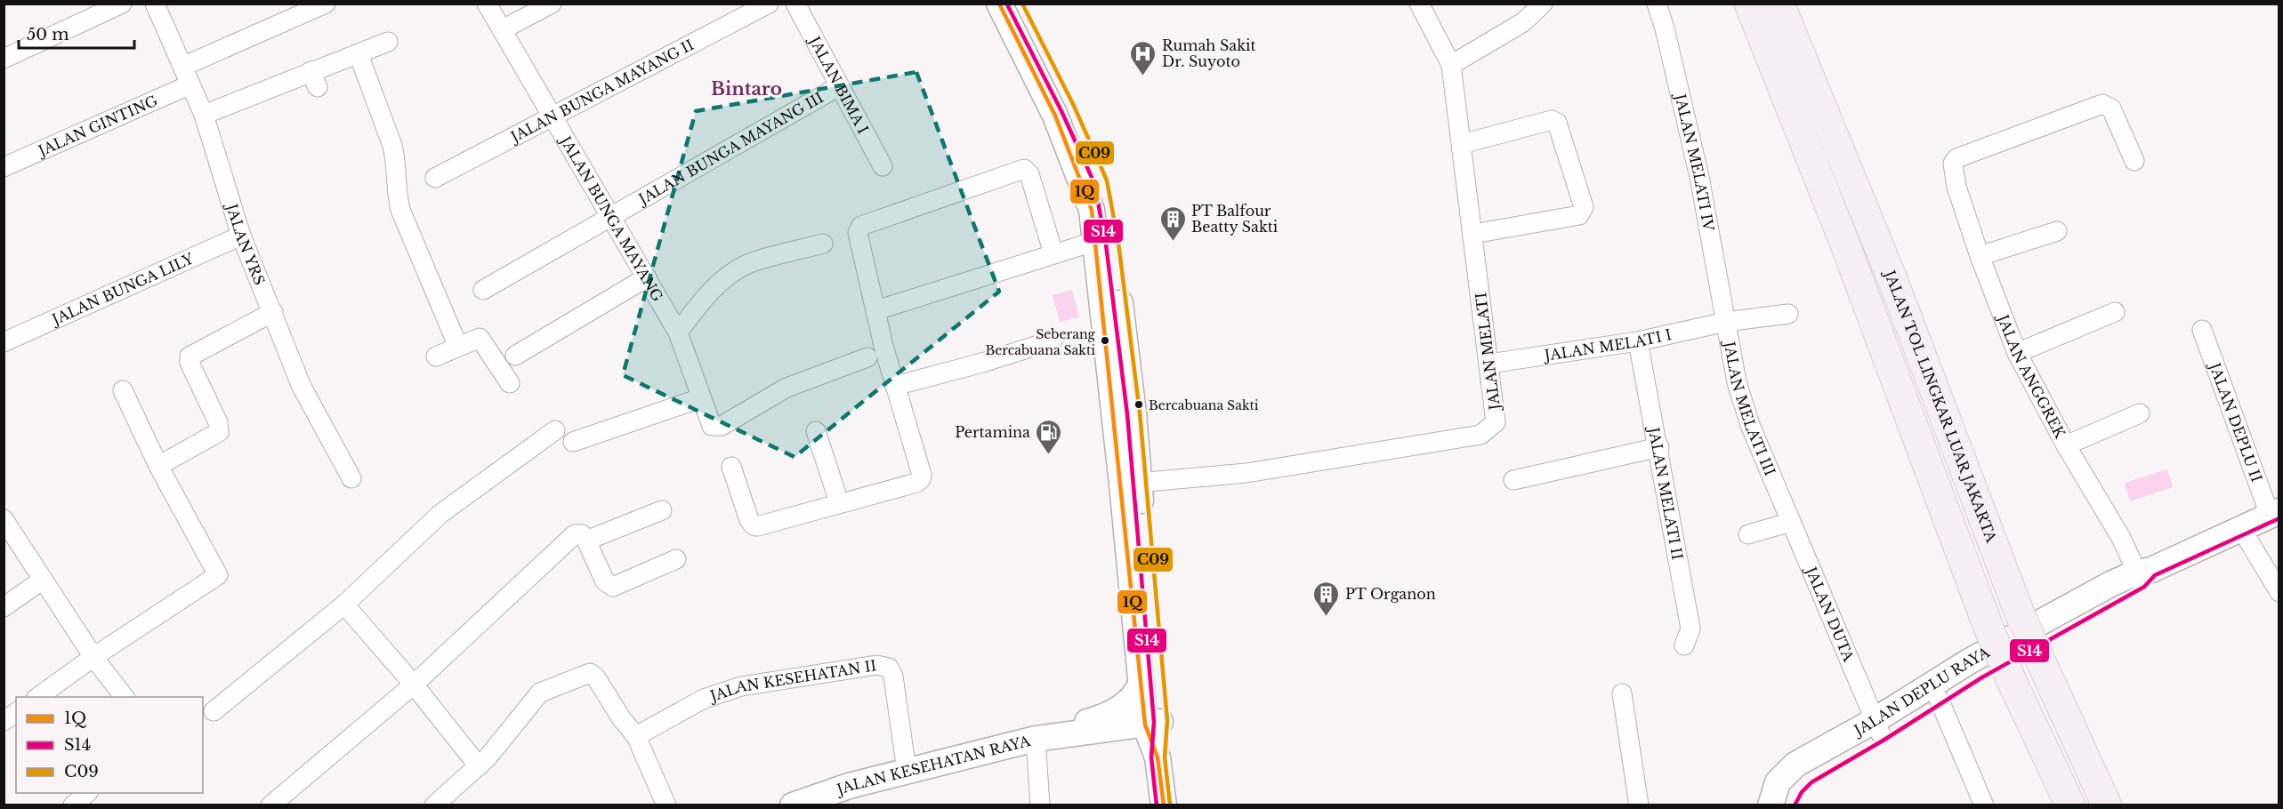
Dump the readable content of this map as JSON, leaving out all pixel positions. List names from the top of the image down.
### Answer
{
  "streets": {
    "highway": ["JALAN TOL LINGKAR LUAR JAKARTA"],
    "main road": ["JALAN DEPLU RAYA", "JALAN KESEHATAN RAYA"],
    "street": [
      "JALAN BIMA I",
      "JALAN BUNGA MAYANG II",
      "JALAN GINTING",
      "JALAN BUNGA MAYANG III",
      "JALAN MELATI IV",
      "JALAN BUNGA MAYANG",
      "JALAN YRS",
      "JALAN BUNGA LILY",
      "JALAN MELATI I",
      "JALAN MELATI",
      "JALAN ANGGREK",
      "JALAN MELATI III",
      "JALAN DEPLU II",
      "JALAN MELATI II",
      "JALAN DUTA",
      "JALAN KESEHATAN II"
    ]
  },
  "crossings": [
    ["JALAN BIMA I", "JALAN BUNGA MAYANG III"],
    ["JALAN BUNGA MAYANG II", "JALAN BUNGA MAYANG"],
    ["JALAN GINTING", "JALAN YRS"],
    ["JALAN BUNGA MAYANG III", "JALAN BUNGA MAYANG"],
    ["JALAN MELATI IV", "JALAN MELATI I"],
    ["JALAN MELATI IV", "JALAN MELATI III"],
    ["JALAN YRS", "JALAN BUNGA LILY"],
    ["JALAN MELATI I", "JALAN MELATI"],
    ["JALAN MELATI I", "JALAN MELATI III"],
    ["JALAN MELATI I", "JALAN MELATI II"],
    ["JALAN ANGGREK", "JALAN DEPLU RAYA"],
    ["JALAN MELATI III", "JALAN DUTA"],
    ["JALAN DEPLU II", "JALAN DEPLU RAYA"],
    ["JALAN DUTA", "JALAN DEPLU RAYA"],
    ["JALAN KESEHATAN II", "JALAN KESEHATAN RAYA"]
  ],
  "districts": ["Bintaro"],
  "places": {
    "hospital": ["Rumah Sakit Dr. Suyoto"],
    "building": ["PT Balfour Beatty Sakti", "PT Organon"],
    "other": ["Seberang Bercabuana Sakti", "Bercabuana Sakti"],
    "fuel station": ["Pertamina"]
  },
  "lines": ["transit line 1Q", "transit line C09", "transit line S14"],
  "legend": ["1Q", "S14", "C09"],
  "scale_bar": "50 m"
}
